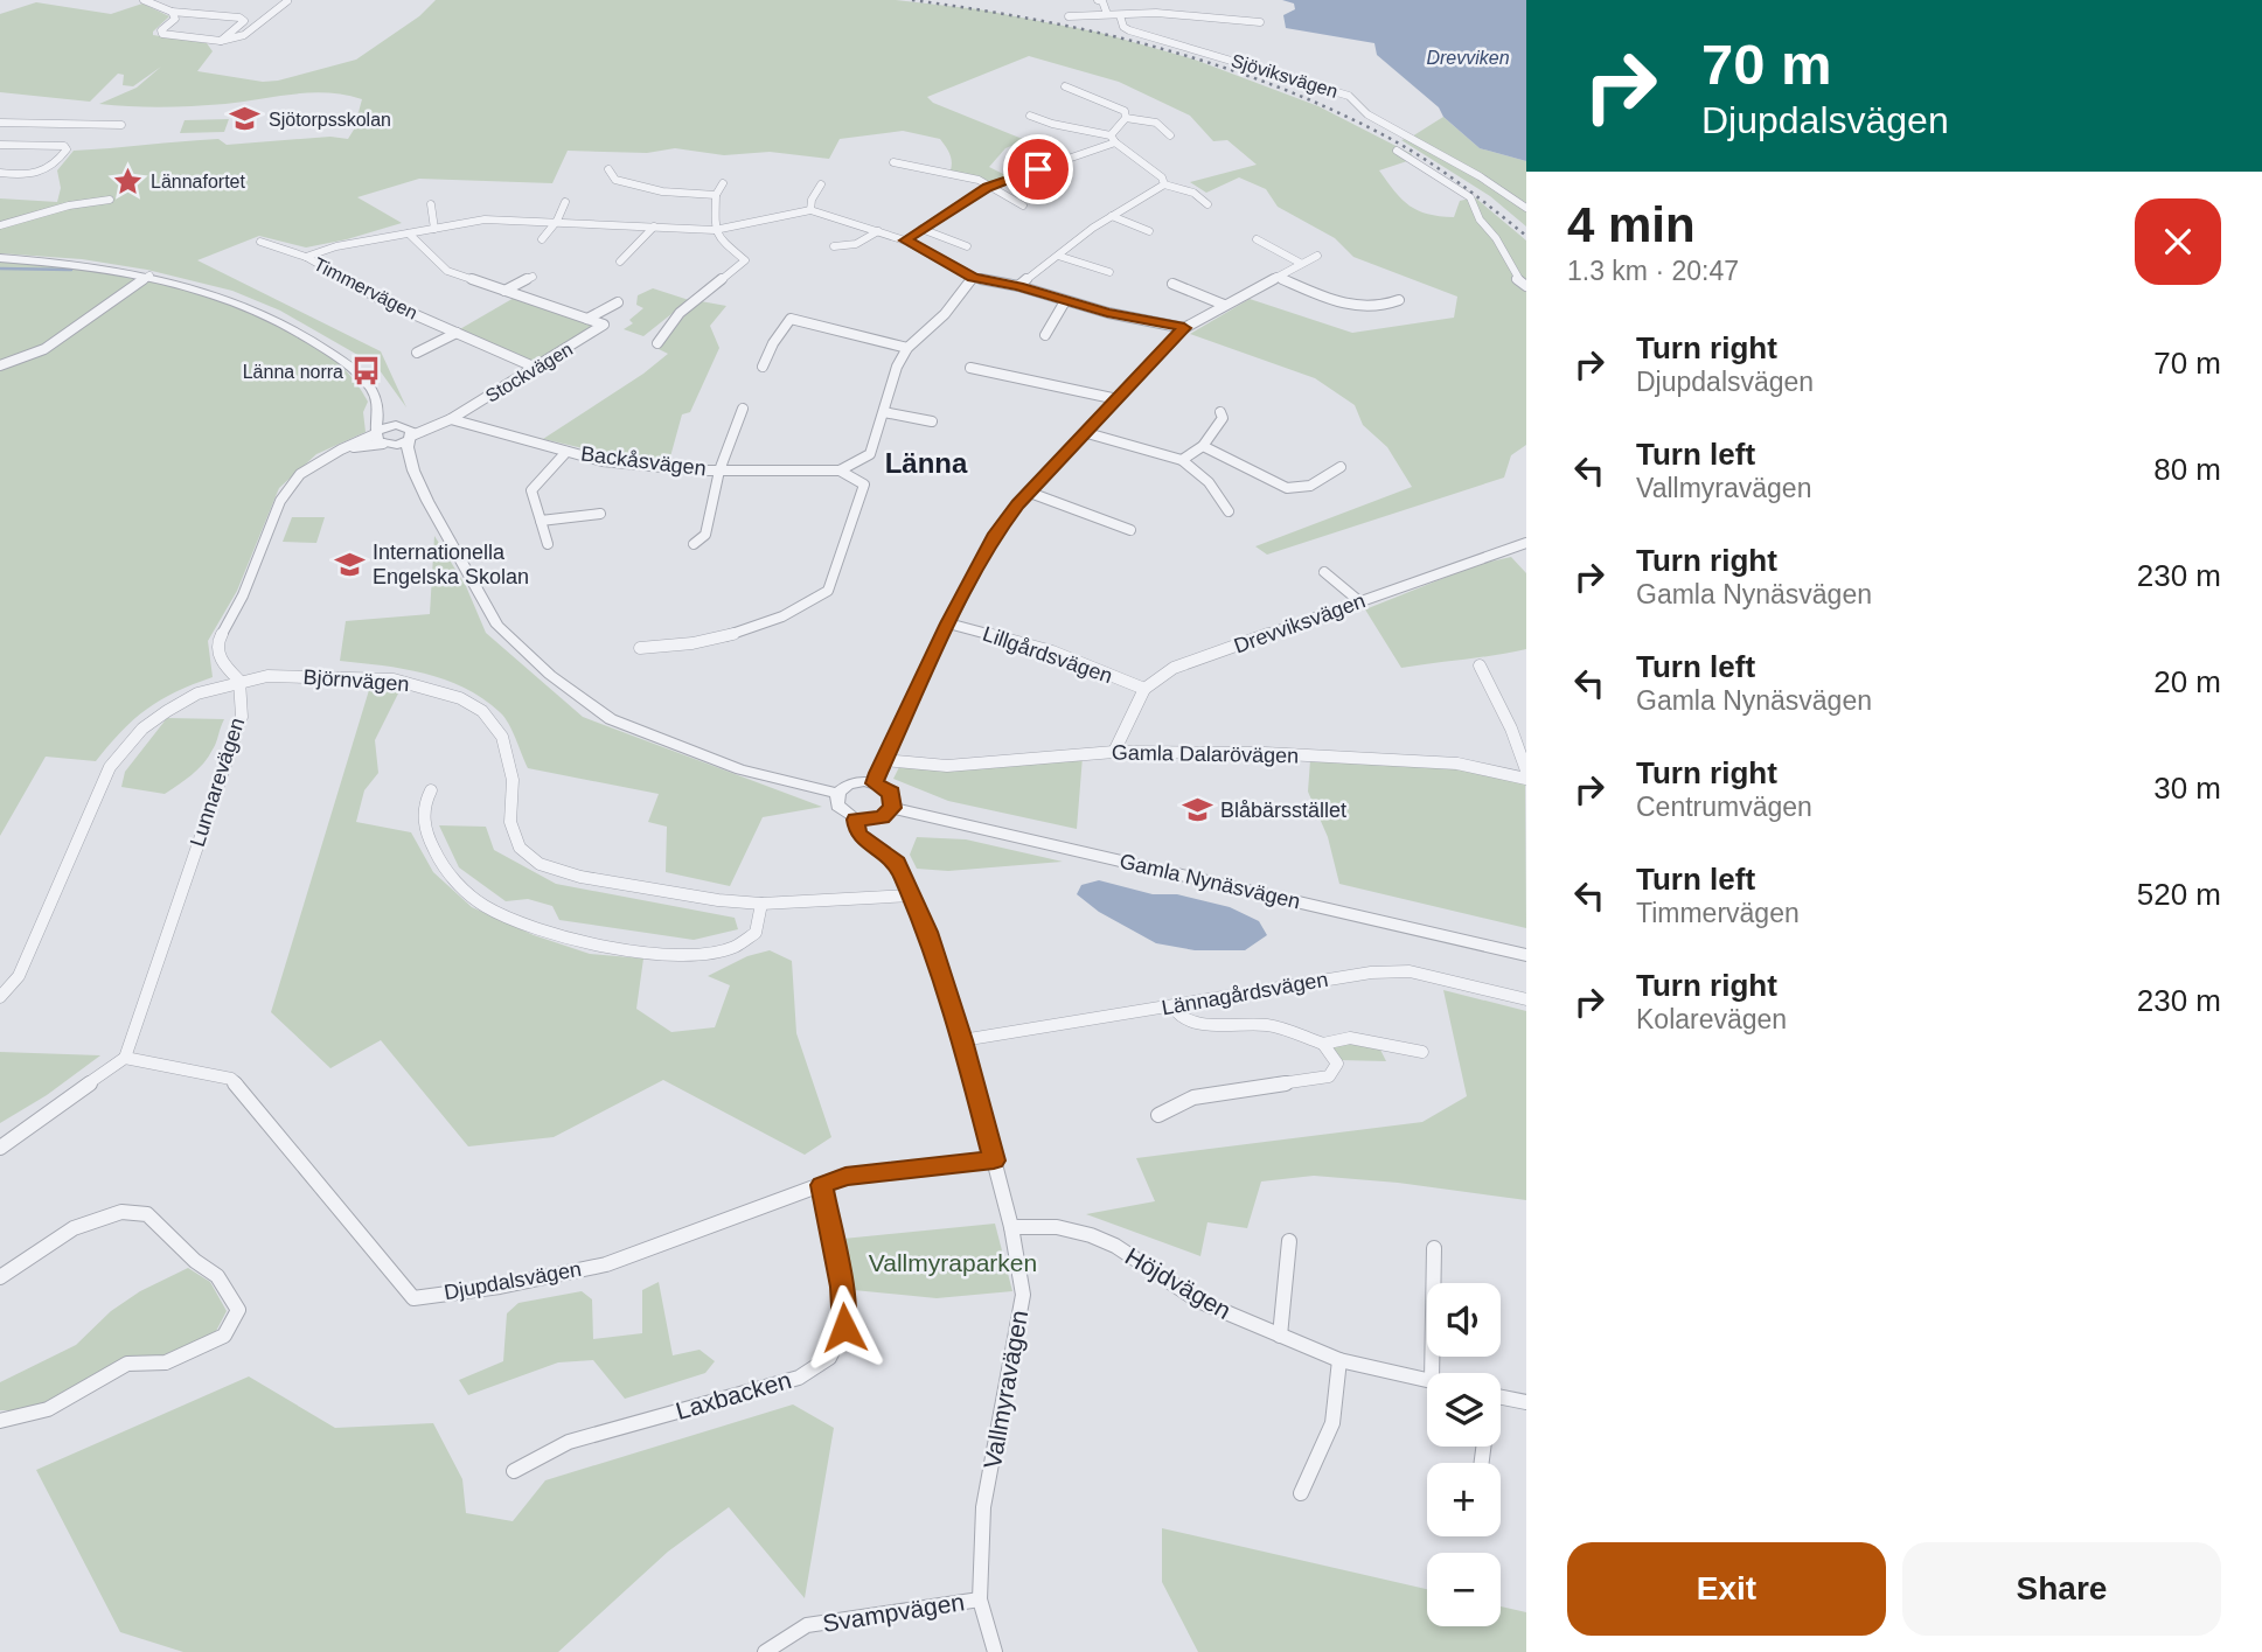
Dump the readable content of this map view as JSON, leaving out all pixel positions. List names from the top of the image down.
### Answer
{
  "streets": {
    "street": [
      "Sjöviksvägen",
      "Timmervägen",
      "Stockvägen",
      "Backåsvägen",
      "Drevviksvägen",
      "Lillgårdsvägen",
      "Björnvägen",
      "Gamla Dalarövägen",
      "Lunnarevägen",
      "Gamla Nynäsvägen",
      "Lännagårdsvägen",
      "Djupdalsvägen",
      "Höjdvägen",
      "Vallmyravägen",
      "Laxbacken",
      "Svampvägen"
    ]
  },
  "crossings": [
    ["Timmervägen", "Stockvägen"],
    ["Stockvägen", "Backåsvägen"],
    ["Drevviksvägen", "Lillgårdsvägen"],
    ["Drevviksvägen", "Gamla Dalarövägen"],
    ["Björnvägen", "Lunnarevägen"],
    ["Björnvägen", "Vallmyravägen"],
    ["Lunnarevägen", "Djupdalsvägen"],
    ["Gamla Nynäsvägen", "Vallmyravägen"],
    ["Lännagårdsvägen", "Vallmyravägen"],
    ["Djupdalsvägen", "Vallmyravägen"],
    ["Djupdalsvägen", "Laxbacken"],
    ["Höjdvägen", "Vallmyravägen"],
    ["Vallmyravägen", "Svampvägen"]
  ],
  "districts": ["Länna"],
  "water": ["Drevviken"],
  "parks": ["Vallmyraparken"],
  "places": {
    "school or university": ["Sjötorpsskolan", "Internationella Engelska Skolan", "Blåbärsstället"],
    "place": ["Lännafortet"],
    "bus stop": ["Länna norra"]
  },
  "page": {
    "turn": ["70 m", "Djupdalsvägen"],
    "heading": ["4 min", "1.3 km · 20:47"],
    "list": [
      {
        "name": "Turn right",
        "note": "Djupdalsvägen",
        "value": "70 m"
      },
      {
        "name": "Turn left",
        "note": "Vallmyravägen",
        "value": "80 m"
      },
      {
        "name": "Turn right",
        "note": "Gamla Nynäsvägen",
        "value": "230 m"
      },
      {
        "name": "Turn left",
        "note": "Gamla Nynäsvägen",
        "value": "20 m"
      },
      {
        "name": "Turn right",
        "note": "Centrumvägen",
        "value": "30 m"
      },
      {
        "name": "Turn left",
        "note": "Timmervägen",
        "value": "520 m"
      },
      {
        "name": "Turn right",
        "note": "Kolarevägen",
        "value": "230 m"
      }
    ],
    "map_buttons": ["+", "−"],
    "buttons": ["Exit", "Share"]
  }
}
